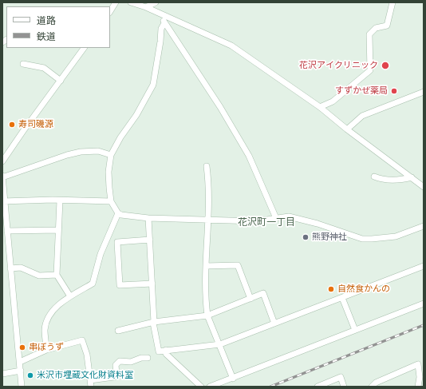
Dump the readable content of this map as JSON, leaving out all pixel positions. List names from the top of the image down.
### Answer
{
  "districts": ["花沢町一丁目"],
  "places": [
    "花沢アイクリニック",
    "すずかぜ薬局",
    "寿司磯源",
    "熊野神社",
    "自然食かんの",
    "串ぼうず",
    "米沢市埋蔵文化財資料室"
  ],
  "legend": ["道路", "鉄道"]
}
